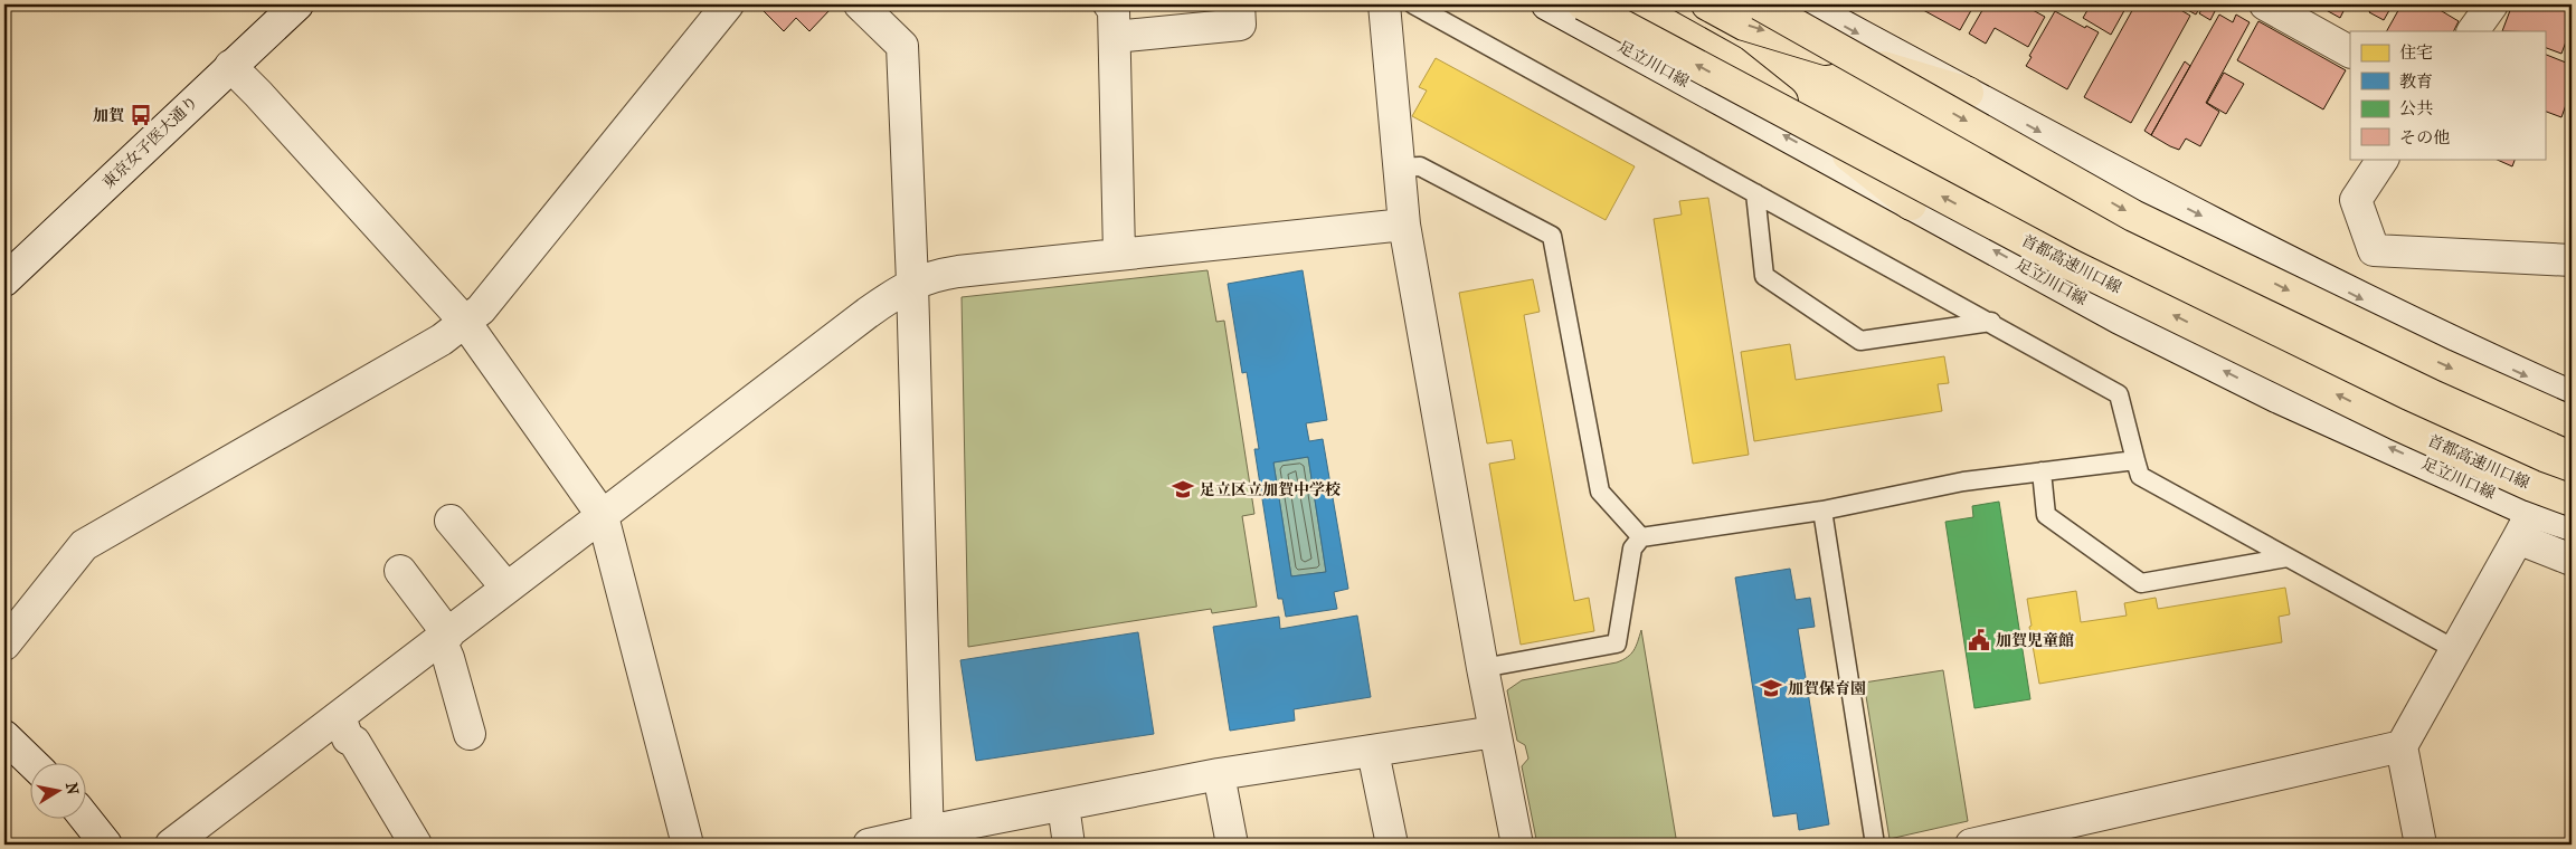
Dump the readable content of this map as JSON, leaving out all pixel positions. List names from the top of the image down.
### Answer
{
  "streets": {
    "highway": ["首都高速川口線"],
    "street": ["足立川口線", "東京女子医大通り"]
  },
  "places": {
    "bus stop": ["加賀"],
    "school or university": ["足立区立加賀中学校", "加賀保育園"],
    "public building": ["加賀児童館"]
  },
  "legend": [
    "住宅",
    "教育",
    "公共",
    "その他"
  ],
  "north": "right"
}
